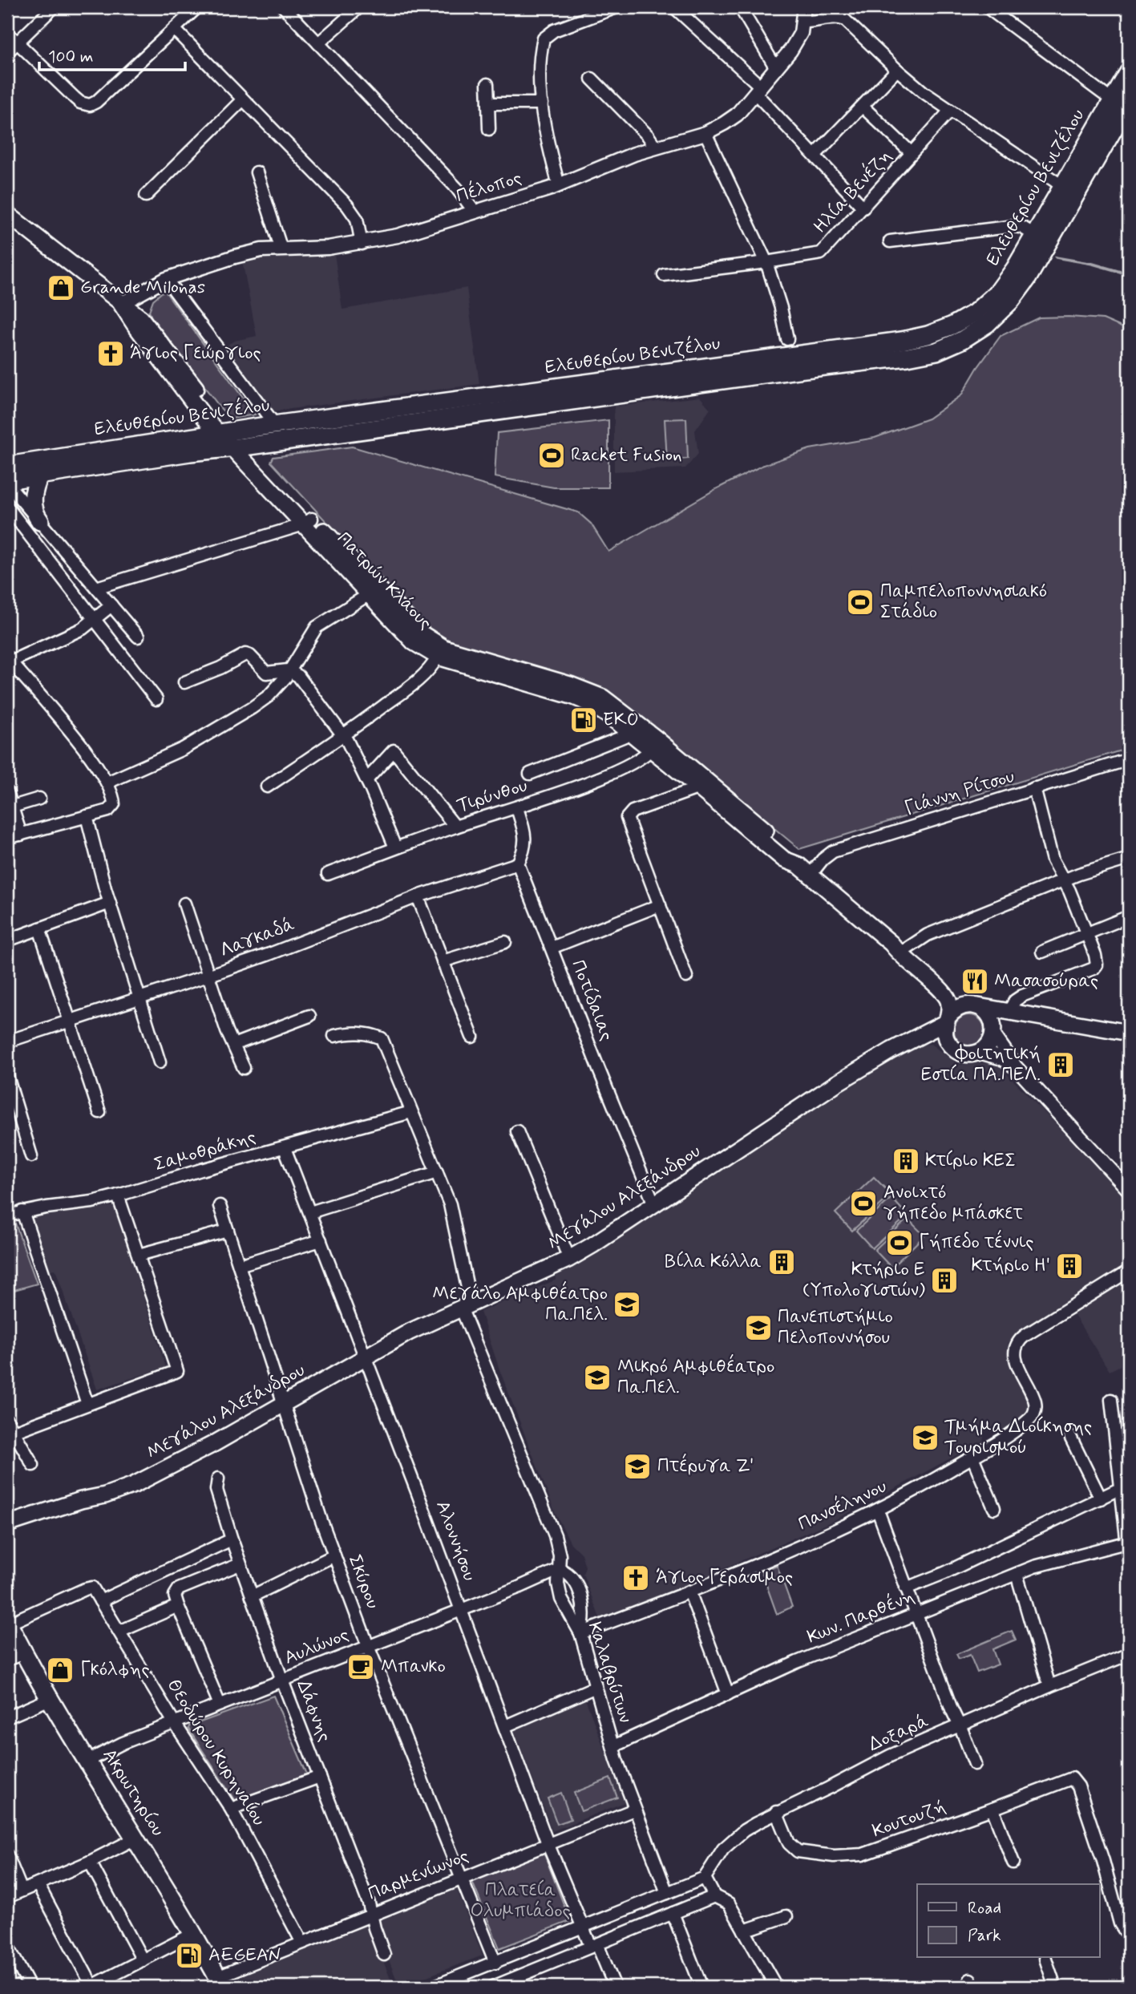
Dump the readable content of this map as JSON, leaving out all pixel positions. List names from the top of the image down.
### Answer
{
  "streets": {
    "main road": [
      "Ελευθερίου Βενιζέλου",
      "Πατρών Κλάους",
      "Μεγάλου Αλεξάνδρου",
      "Ακρωτηρίου"
    ],
    "street": [
      "Πέλοπος",
      "Ηλία Βενέζη",
      "Γιάννη Ρίτσου",
      "Τιρύνθου",
      "Λαγκαδά",
      "Ποτίδαιας",
      "Σαμοθράκης",
      "Πανσέληνου",
      "Αλοννήσου",
      "Σκύρου",
      "Κων. Παρθένη",
      "Αυλώνος",
      "Καλαβρύτων",
      "Δάφνης",
      "Δοξαρά",
      "Θεοδώρου Κυρηναίου",
      "Κουτουζή",
      "Παρμενίωνος"
    ]
  },
  "crossings": [
    ["Πέλοπος", "Πατρών Κλάους"],
    ["Ελευθερίου Βενιζέλου", "Πατρών Κλάους"],
    ["Πατρών Κλάους", "Γιάννη Ρίτσου"],
    ["Πατρών Κλάους", "Τιρύνθου"],
    ["Λαγκαδά", "Ποτίδαιας"],
    ["Ποτίδαιας", "Μεγάλου Αλεξάνδρου"],
    ["Σαμοθράκης", "Αλοννήσου"],
    ["Σαμοθράκης", "Καλαβρύτων"],
    ["Μεγάλου Αλεξάνδρου", "Αλοννήσου"],
    ["Μεγάλου Αλεξάνδρου", "Σκύρου"],
    ["Μεγάλου Αλεξάνδρου", "Καλαβρύτων"],
    ["Πανσέληνου", "Καλαβρύτων"],
    ["Αλοννήσου", "Αυλώνος"],
    ["Αλοννήσου", "Παρμενίωνος"],
    ["Σκύρου", "Αυλώνος"],
    ["Σκύρου", "Παρμενίωνος"],
    ["Κων. Παρθένη", "Καλαβρύτων"],
    ["Αυλώνος", "Καλαβρύτων"],
    ["Αυλώνος", "Δάφνης"],
    ["Αυλώνος", "Θεοδώρου Κυρηναίου"],
    ["Αυλώνος", "Ακρωτηρίου"],
    ["Καλαβρύτων", "Παρμενίωνος"],
    ["Δάφνης", "Παρμενίωνος"],
    ["Δοξαρά", "Κουτουζή"],
    ["Θεοδώρου Κυρηναίου", "Ακρωτηρίου"],
    ["Θεοδώρου Κυρηναίου", "Παρμενίωνος"],
    ["Ακρωτηρίου", "Παρμενίωνος"]
  ],
  "parks": ["Πλατεία Ολυμπιάδος"],
  "places": {
    "shop": ["Grande Milonas", "Γκόλφης"],
    "church": ["Άγιος Γεώργιος", "Άγιος Γεράσιμος"],
    "sports": [
      "Racket Fusion",
      "Παμπελοποννησιακό Στάδιο",
      "Ανοιχτό γήπεδο μπάσκετ",
      "Γήπεδο τέννις"
    ],
    "fuel station": ["EKO", "AEGEAN"],
    "restaurant": ["Μασασούρας"],
    "building": [
      "Φοιτητική Εστία ΠΑ.ΠΕΛ.",
      "Κτίριο ΚΕΣ",
      "Βίλα Κόλλα",
      "Κτήριο Η'",
      "Κτήριο Ε (Υπολογιστών)"
    ],
    "school or university": [
      "Μεγάλο Αμφιθέατρο Πα.Πελ.",
      "Πανεπιστήμιο Πελοποννήσου",
      "Μικρό Αμφιθέατρο Πα.Πελ.",
      "Τμήμα Διοίκησης Τουρισμού",
      "Πτέρυγα Ζ'"
    ],
    "cafe": ["Μπανκο"]
  },
  "legend": ["Road", "Park"],
  "scale_bar": "100 m"
}
